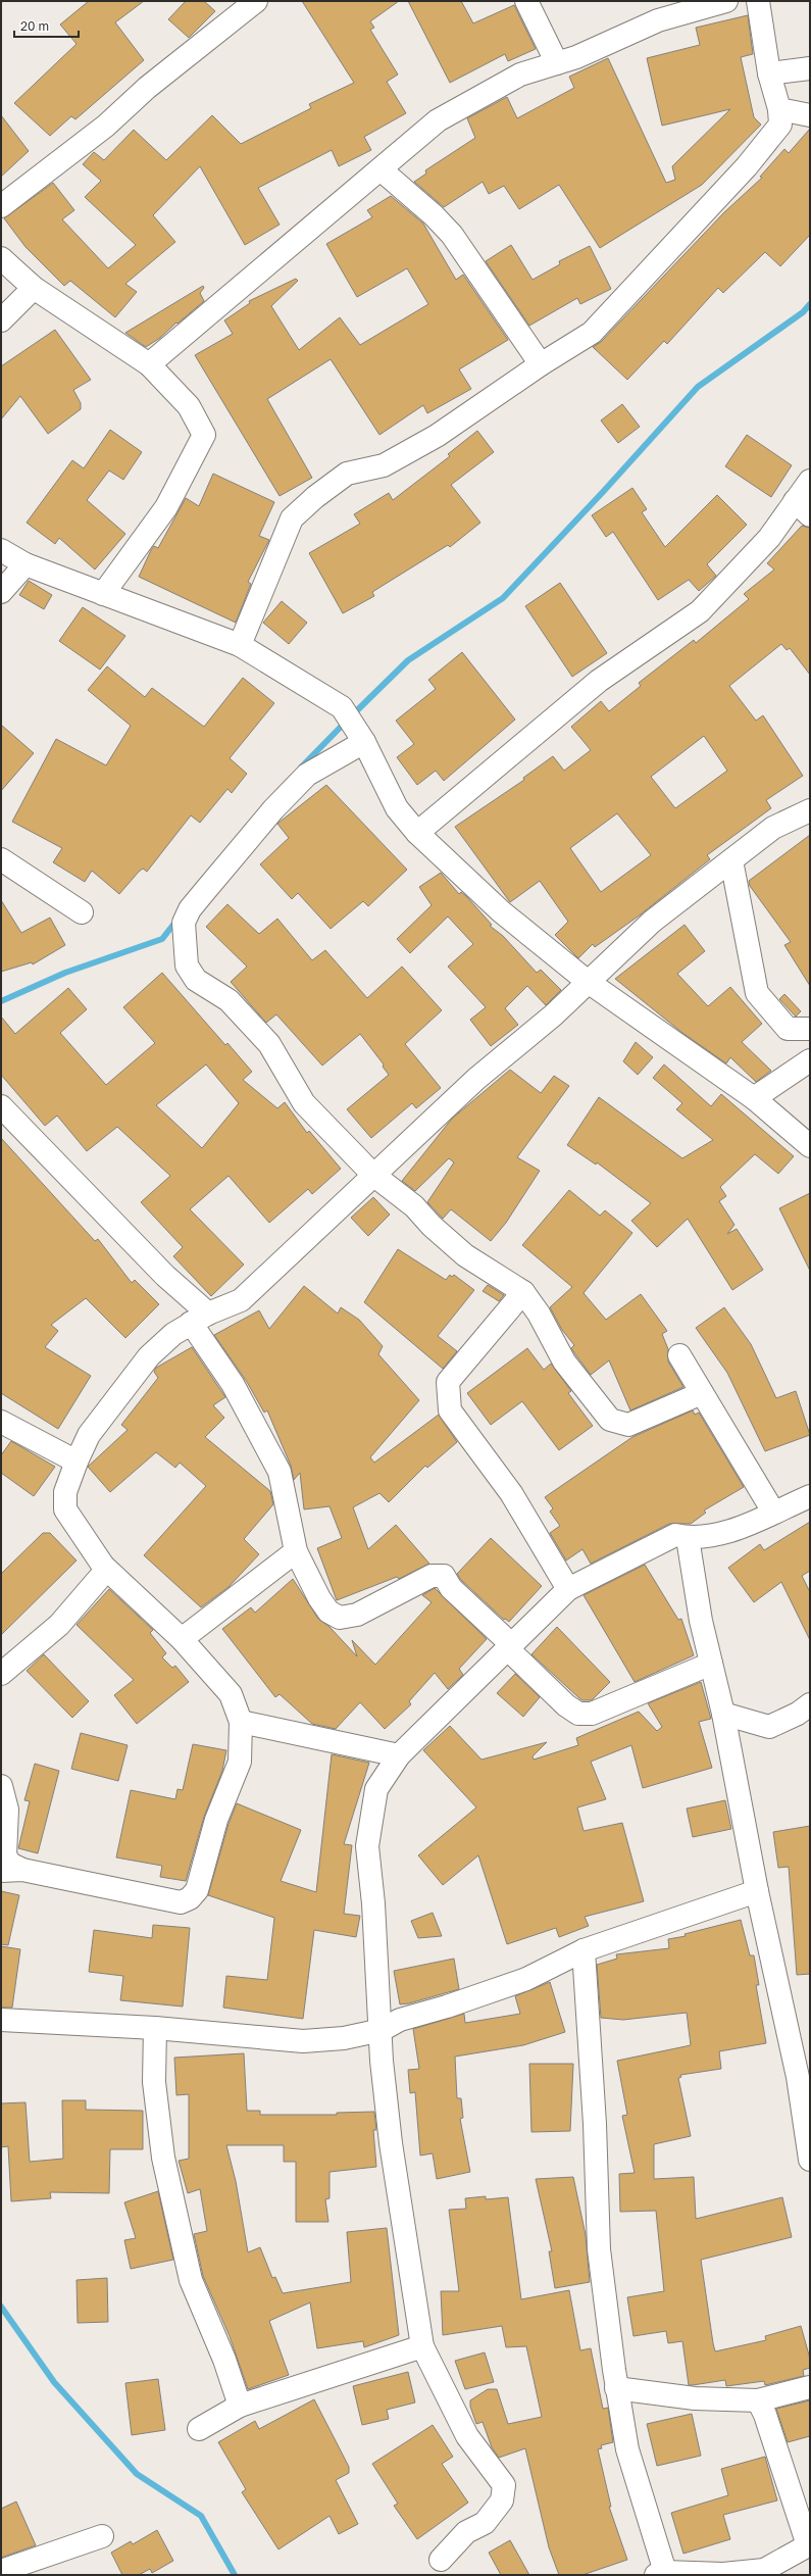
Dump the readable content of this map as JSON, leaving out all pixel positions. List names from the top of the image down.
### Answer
{
  "scale_bar": "20 m"
}
